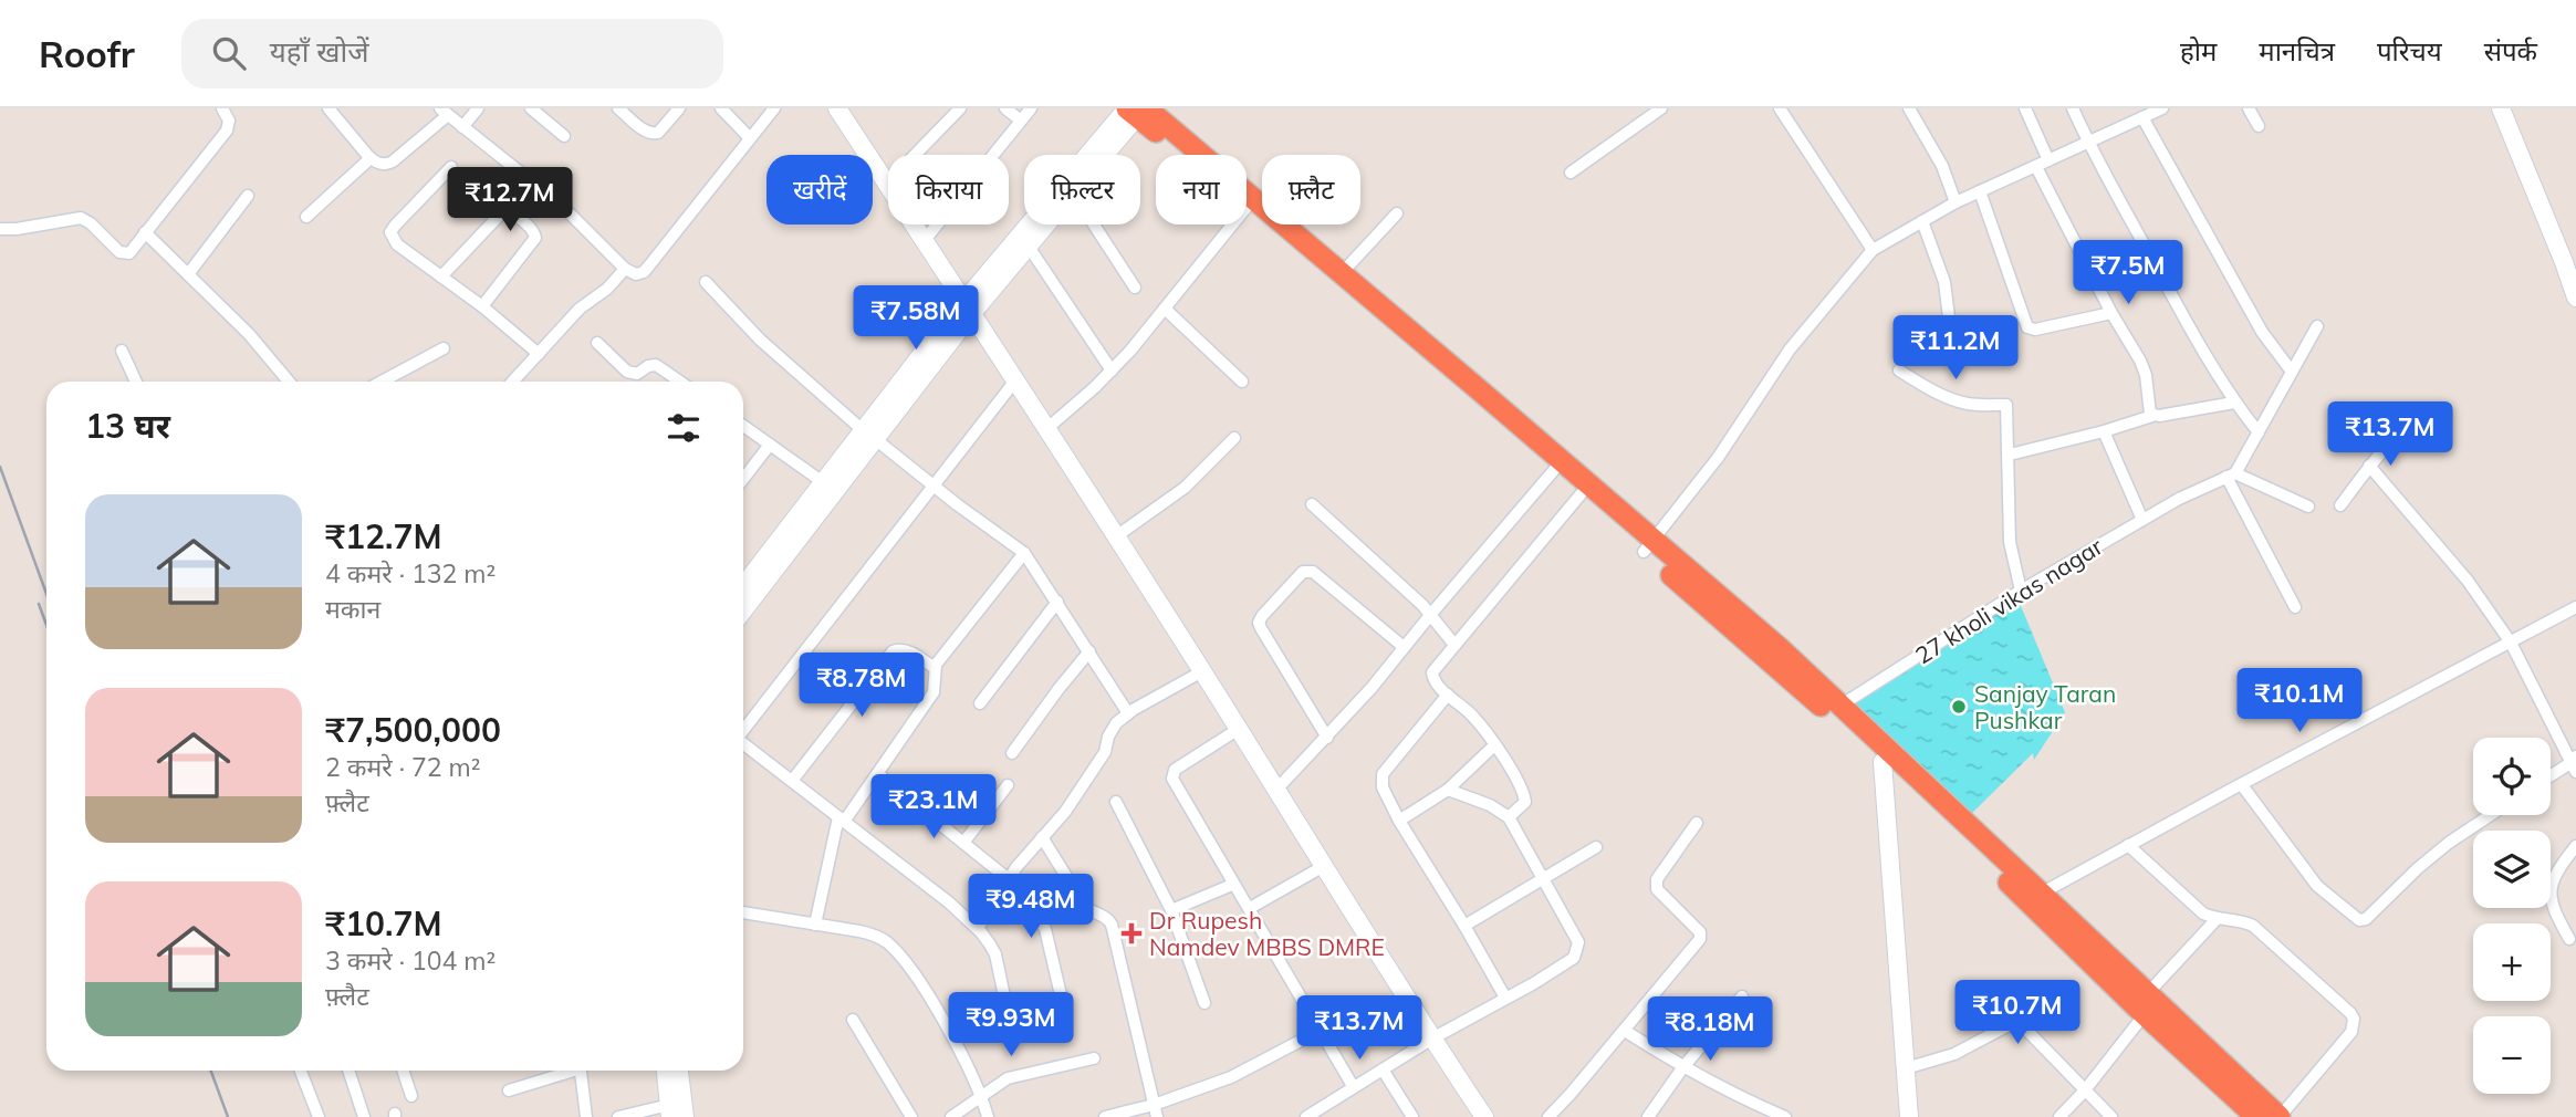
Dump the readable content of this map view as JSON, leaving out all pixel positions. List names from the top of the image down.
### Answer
{
  "streets": {
    "street": ["27 kholi vikas nagar"]
  },
  "places": {
    "other": ["Sanjay Taran Pushkar"],
    "health": ["Dr Rupesh Namdev MBBS DMRE"]
  },
  "page": {
    "header": "Roofr",
    "search": "यहाँ खोजें",
    "nav": [
      "होम",
      "मानचित्र",
      "परिचय",
      "संपर्क"
    ],
    "chip": [
      "खरीदें",
      "किराया",
      "फ़िल्टर",
      "नया",
      "फ़्लैट"
    ],
    "price": [
      "₹12.7M",
      "₹7.5M",
      "₹7.58M",
      "₹11.2M",
      "₹13.7M",
      "₹8.78M",
      "₹10.1M",
      "₹23.1M",
      "₹9.48M",
      "₹10.7M",
      "₹9.93M",
      "₹13.7M",
      "₹8.18M"
    ],
    "heading": "13 घर",
    "list": [
      {
        "name": "₹12.7M",
        "note": "4 कमरे · 132 m² · मकान"
      },
      {
        "name": "₹7,500,000",
        "note": "2 कमरे · 72 m² · फ़्लैट"
      },
      {
        "name": "₹10.7M",
        "note": "3 कमरे · 104 m² · फ़्लैट"
      }
    ],
    "map_buttons": ["+", "−"]
  }
}
